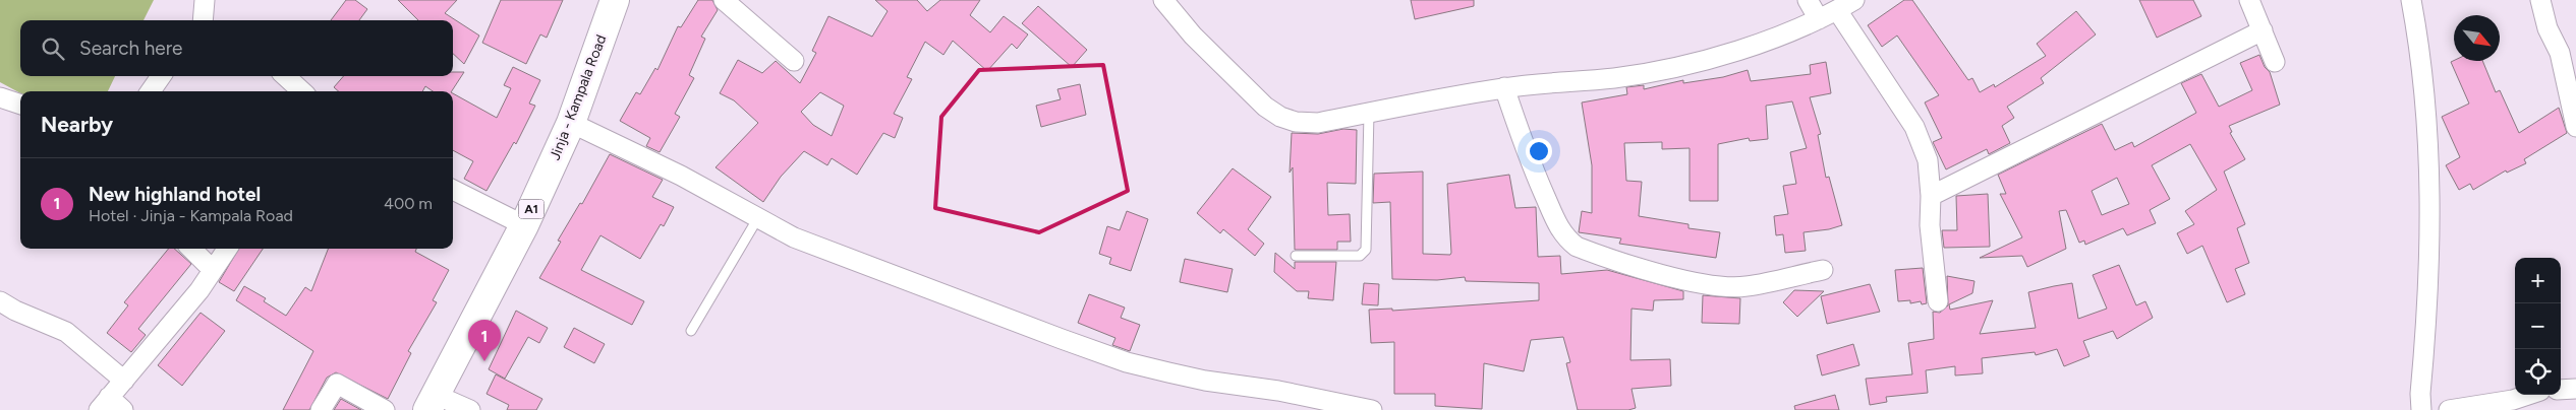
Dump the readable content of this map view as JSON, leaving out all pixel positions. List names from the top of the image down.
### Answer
{
  "streets": {
    "highway": ["Jinja - Kampala Road", "A1"]
  },
  "north": "bottom right",
  "page": {
    "search": "Search here",
    "heading": "Nearby",
    "list": [
      {
        "mark": "1",
        "name": "New highland hotel",
        "note": "Hotel · Jinja - Kampala Road",
        "value": "400 m"
      }
    ],
    "map_buttons": ["+", "−"],
    "pins": "1"
  }
}
